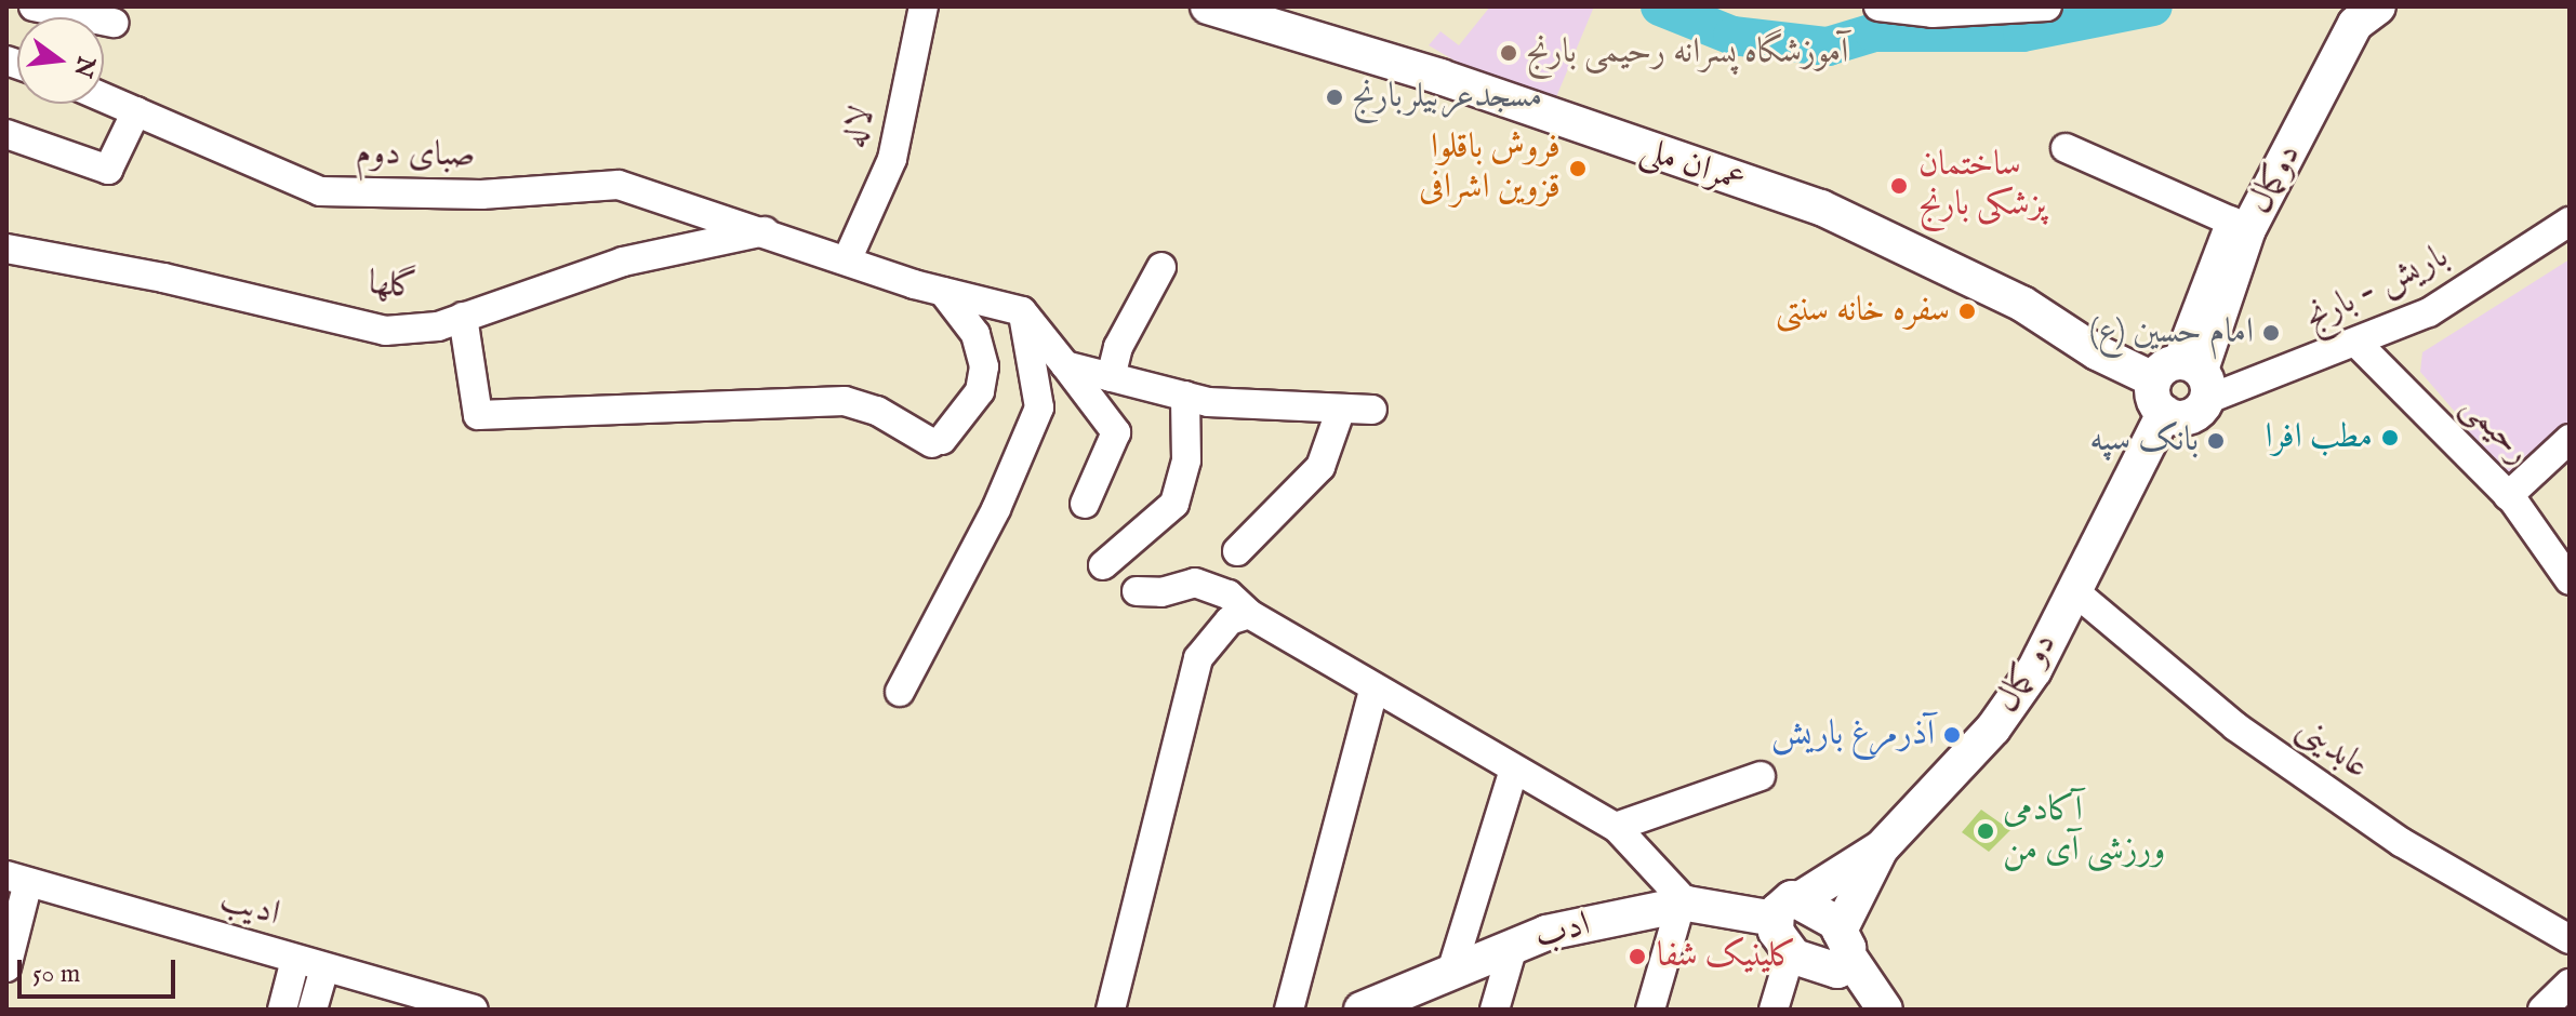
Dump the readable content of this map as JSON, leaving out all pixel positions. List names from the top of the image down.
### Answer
{
  "streets": {
    "main road": [
      "عمران ملی",
      "دوکمال",
      "دو کمال",
      "ادب"
    ],
    "street": [
      "لاله",
      "صبای دوم",
      "گلها",
      "باریش - بارنج",
      "رحیمی",
      "عابدینی",
      "ادیب"
    ]
  },
  "crossings": [
    ["لاله", "صبای دوم"],
    ["صبای دوم", "گلها"],
    ["عمران ملی", "دوکمال"],
    ["عمران ملی", "باریش - بارنج"],
    ["عمران ملی", "دو کمال"],
    ["دوکمال", "باریش - بارنج"],
    ["دوکمال", "دو کمال"],
    ["باریش - بارنج", "رحیمی"],
    ["باریش - بارنج", "دو کمال"],
    ["دو کمال", "عابدینی"]
  ],
  "places": [
    "آموزشگاه پسرانه رحیمی بارنج",
    "مسجدعربیلربارنج",
    "فروش باقلوا قزوین اشرافی",
    "ساختمان پزشکی بارنج",
    "سفره خانه سنتی",
    "امام حسین (ع)",
    "مطب افرا",
    "بانک سپه",
    "آذرمرغ باریش",
    "آکادمی ورزشی آی من",
    "کلینیک شفا"
  ],
  "scale_bar": "50 m",
  "north": "right"
}
